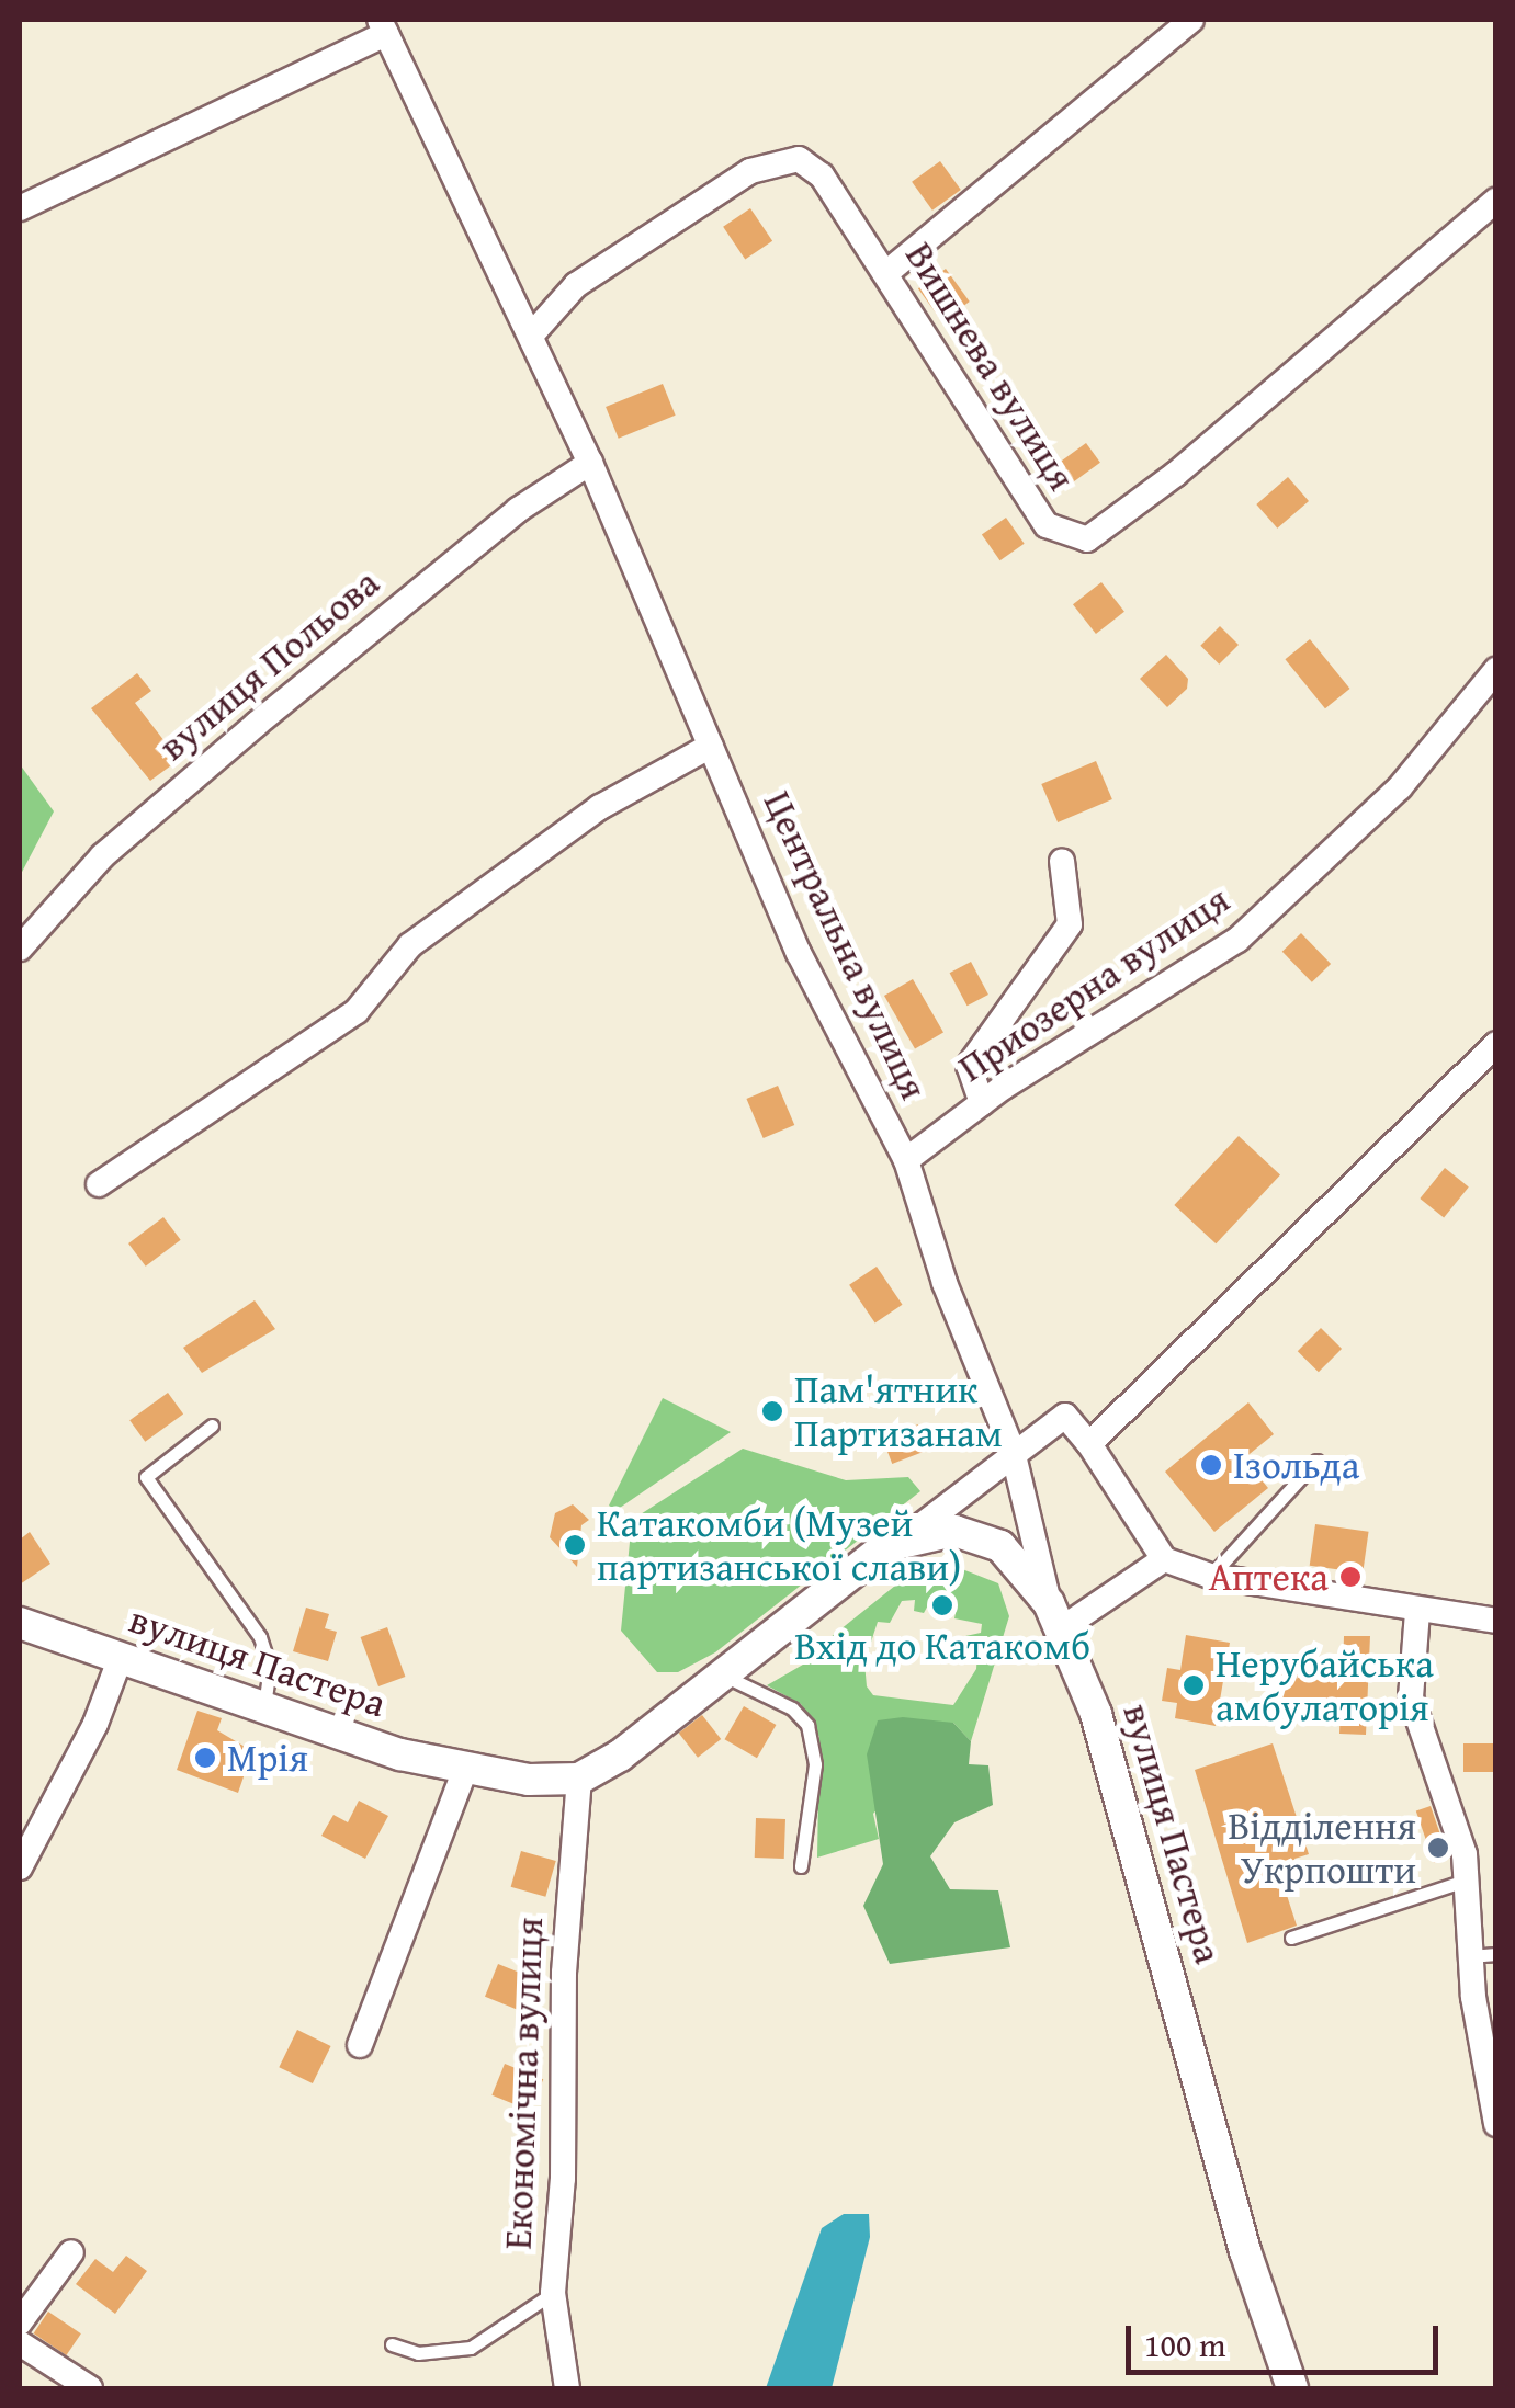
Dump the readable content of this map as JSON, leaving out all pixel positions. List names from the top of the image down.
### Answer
{
  "streets": {
    "street": [
      "Вишнева вулиця",
      "вулиця Польова",
      "Центральна вулиця",
      "Приозерна вулиця",
      "вулиця Пастера",
      "Економічна вулиця"
    ]
  },
  "crossings": [
    ["Вишнева вулиця", "Центральна вулиця"],
    ["вулиця Польова", "Центральна вулиця"],
    ["Центральна вулиця", "Приозерна вулиця"],
    ["Центральна вулиця", "вулиця Пастера"],
    ["вулиця Пастера", "Економічна вулиця"]
  ],
  "places": [
    "Пам'ятник Партизанам",
    "Ізольда",
    "Катакомби (Музей партизанської слави)",
    "Аптека",
    "Вхід до Катакомб",
    "Нерубайська амбулаторія",
    "Мрія",
    "Відділення Укрпошти"
  ],
  "scale_bar": "100 m"
}
